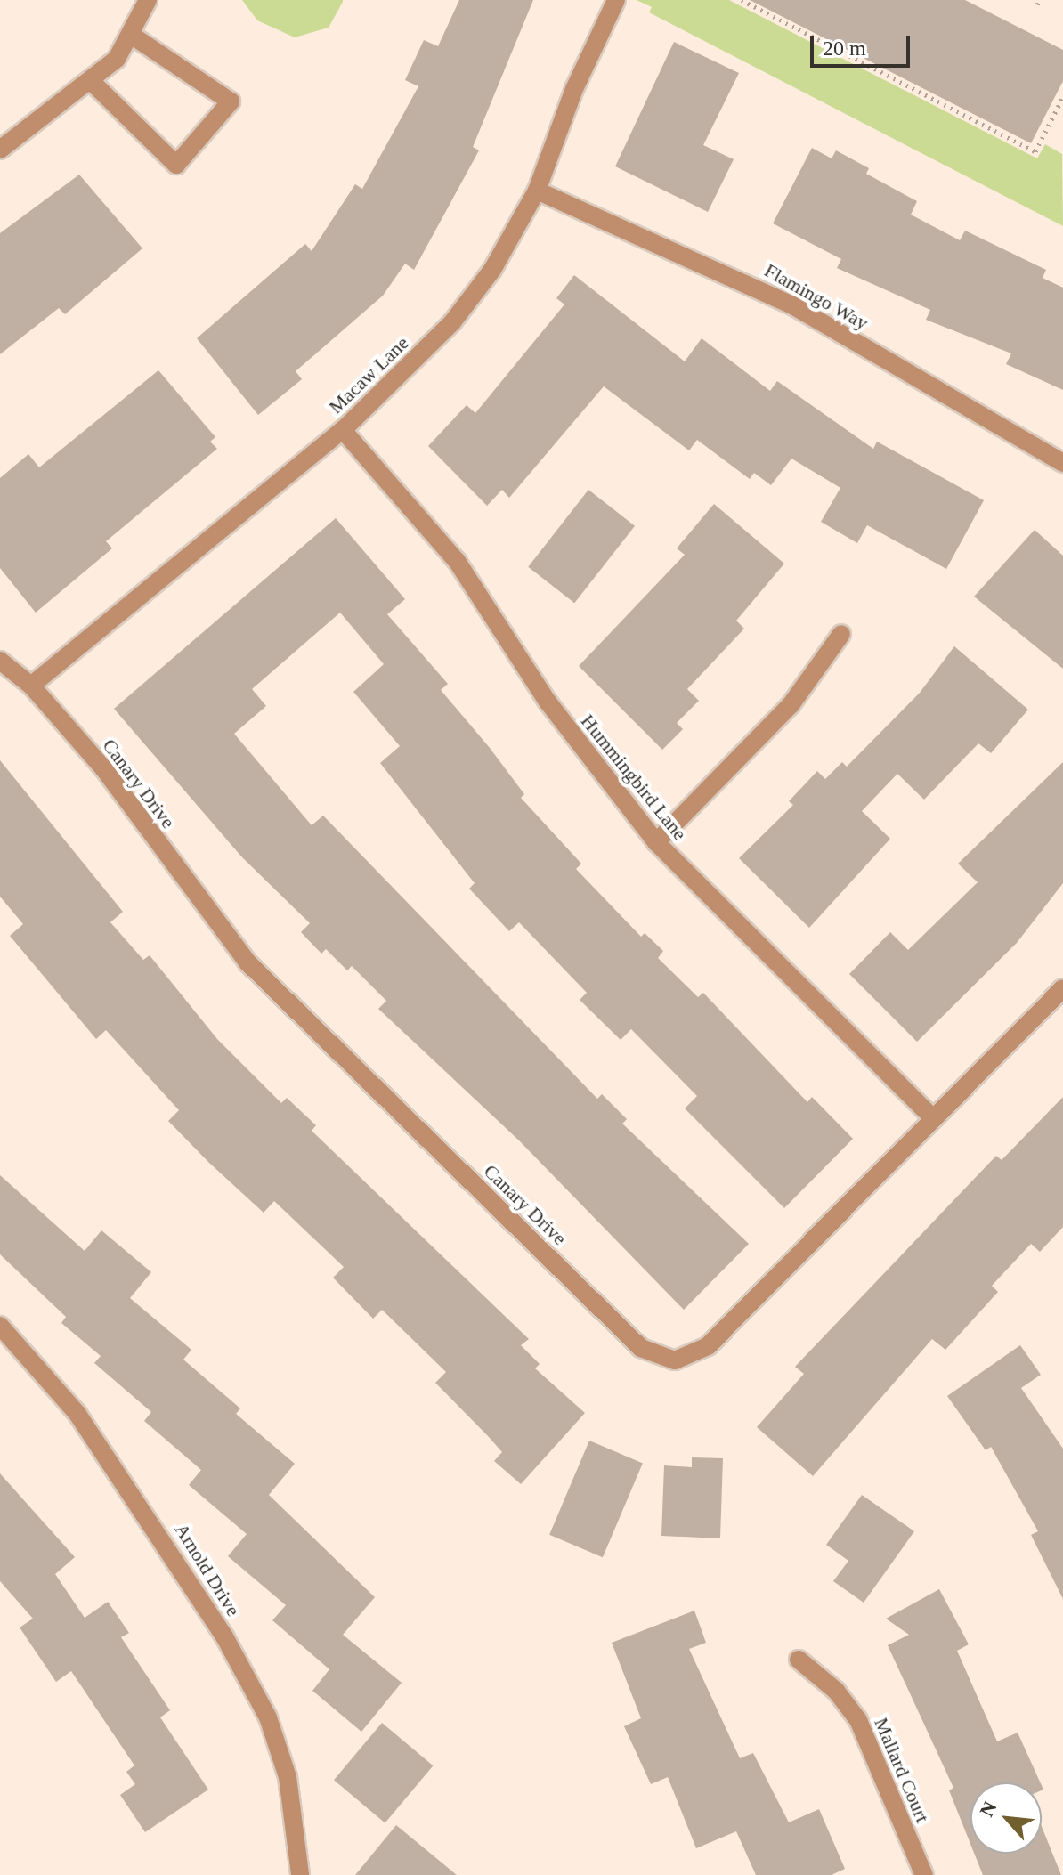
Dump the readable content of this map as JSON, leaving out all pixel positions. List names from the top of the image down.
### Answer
{
  "streets": {
    "street": [
      "Flamingo Way",
      "Macaw Lane",
      "Hummingbird Lane",
      "Canary Drive",
      "Arnold Drive",
      "Mallard Court"
    ]
  },
  "crossings": [
    ["Flamingo Way", "Macaw Lane"],
    ["Macaw Lane", "Hummingbird Lane"],
    ["Macaw Lane", "Canary Drive"],
    ["Hummingbird Lane", "Canary Drive"]
  ],
  "scale_bar": "20 m",
  "north": "top left"
}
